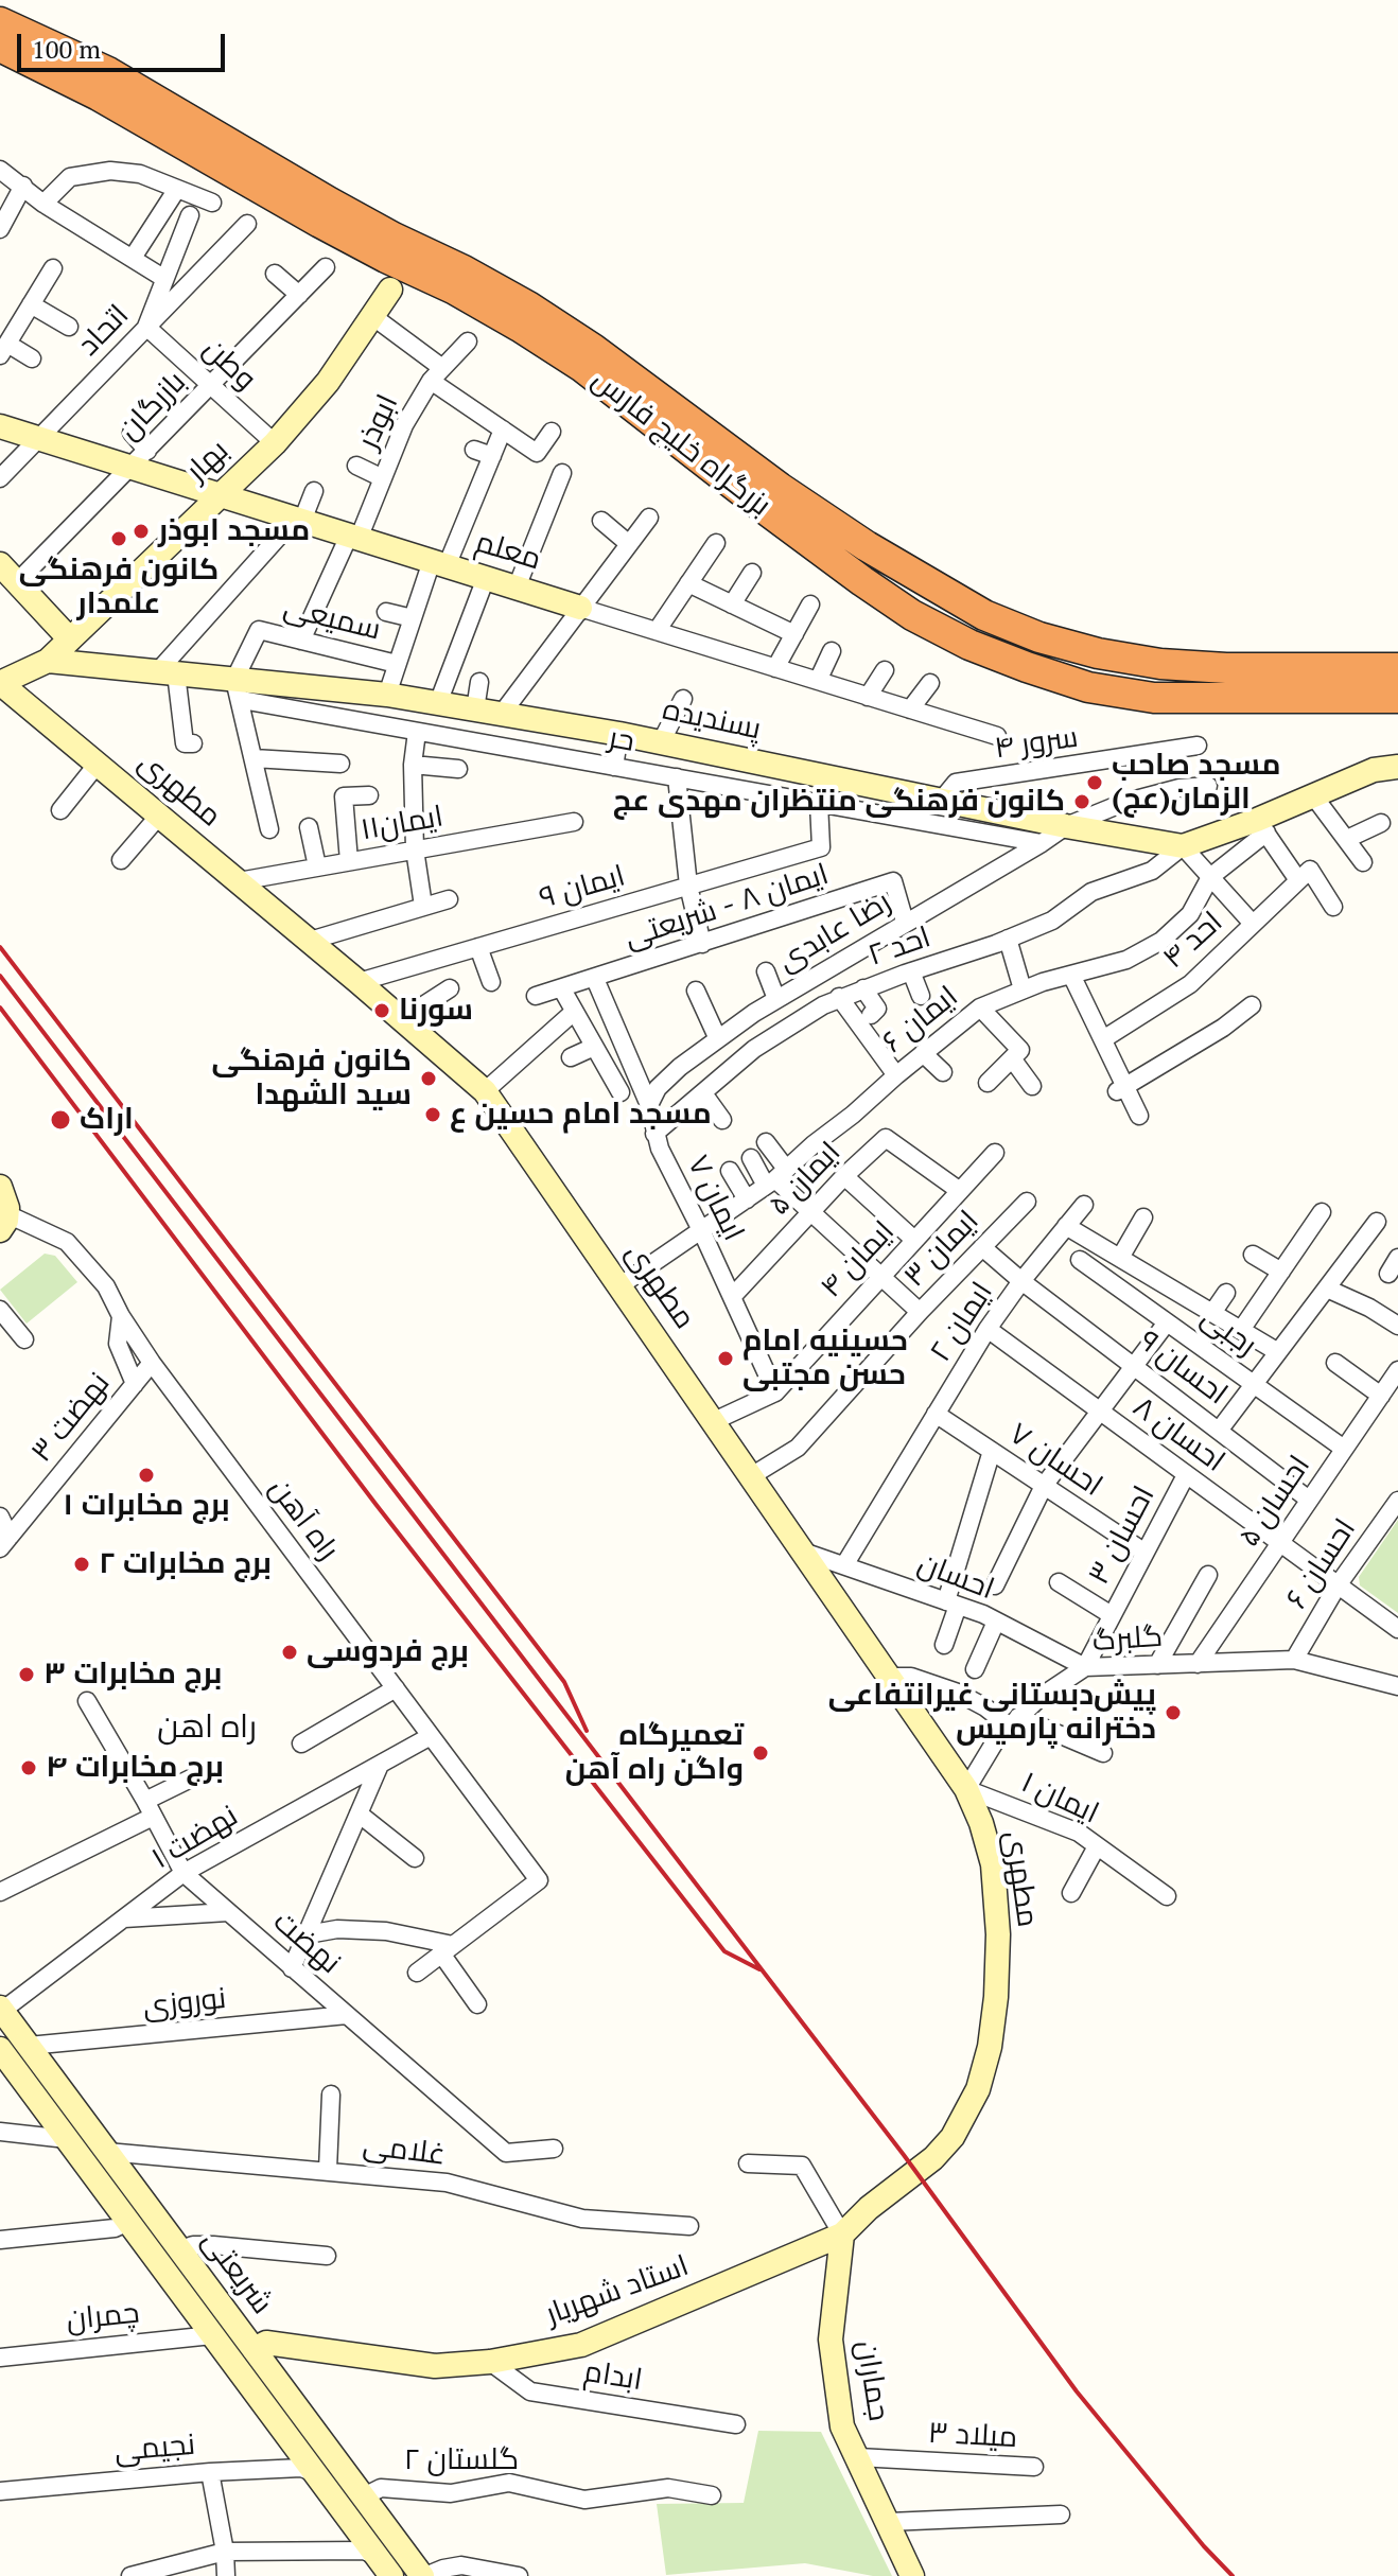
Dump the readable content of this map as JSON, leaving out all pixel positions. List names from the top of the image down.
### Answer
{
  "streets": {
    "highway": ["بزرگراه خلیج فارس"],
    "street": [
      "اتحاد",
      "وطن",
      "بازرگان",
      "ابوذر",
      "بهار",
      "معلم",
      "سمیعی",
      "پسندیده",
      "حر",
      "سرور ۴",
      "مطهری",
      "ایمان۱۱",
      "ایمان ۹",
      "ایمان ۸ - شریعتی",
      "رضا عابدی",
      "احد ۴",
      "احد ۲",
      "ایمان ۶",
      "ایمان ۵",
      "ایمان ۷",
      "ایمان ۳",
      "ایمان ۴",
      "ایمان ۲",
      "رجبی",
      "احسان ۹",
      "نهضت ۳",
      "احسان ۸",
      "احسان ۷",
      "احسان ۵",
      "راه آهن",
      "احسان ۳",
      "احسان ۶",
      "احسان",
      "گلبرگ",
      "ایمان ۱",
      "نهضت ۱",
      "نهضت",
      "نوروزی",
      "غلامی",
      "شریعتی",
      "استاد شهریار",
      "چمران",
      "ابدام",
      "جماران",
      "میلاد ۳",
      "نجیمی",
      "گلستان ۲"
    ]
  },
  "crossings": [
    ["اتحاد", "وطن"],
    ["اتحاد", "معلم"],
    ["وطن", "بازرگان"],
    ["وطن", "بهار"],
    ["بازرگان", "معلم"],
    ["ابوذر", "معلم"],
    ["ابوذر", "سمیعی"],
    ["بهار", "معلم"],
    ["بهار", "پسندیده"],
    ["سمیعی", "پسندیده"],
    ["سمیعی", "حر"],
    ["پسندیده", "حر"],
    ["پسندیده", "سرور ۴"],
    ["پسندیده", "رضا عابدی"],
    ["پسندیده", "احد ۲"],
    ["پسندیده", "ایمان ۶"],
    ["حر", "ایمان ۹"],
    ["حر", "رضا عابدی"],
    ["مطهری", "ایمان۱۱"],
    ["مطهری", "ایمان ۹"],
    ["مطهری", "ایمان ۶"],
    ["مطهری", "ایمان ۳"],
    ["مطهری", "ایمان ۴"],
    ["مطهری", "احسان"],
    ["مطهری", "گلبرگ"],
    ["مطهری", "ایمان ۱"],
    ["مطهری", "استاد شهریار"],
    ["مطهری", "جماران"],
    ["ایمان ۸ - شریعتی", "رضا عابدی"],
    ["ایمان ۸ - شریعتی", "ایمان ۷"],
    ["رضا عابدی", "ایمان ۷"],
    ["احد ۲", "ایمان ۷"],
    ["ایمان ۶", "ایمان ۷"],
    ["ایمان ۵", "ایمان ۷"],
    ["ایمان ۵", "ایمان ۴"],
    ["ایمان ۷", "ایمان ۴"],
    ["ایمان ۳", "احسان ۹"],
    ["ایمان ۲", "رجبی"],
    ["ایمان ۲", "احسان ۹"],
    ["ایمان ۲", "احسان ۸"],
    ["ایمان ۲", "احسان ۷"],
    ["ایمان ۲", "احسان"],
    ["رجبی", "احسان ۵"],
    ["احسان ۹", "احسان ۵"],
    ["نهضت ۳", "راه آهن"],
    ["احسان ۸", "احسان ۵"],
    ["احسان ۸", "احسان ۳"],
    ["احسان ۸", "احسان ۶"],
    ["احسان ۷", "احسان ۳"],
    ["احسان ۵", "گلبرگ"],
    ["راه آهن", "نهضت ۱"],
    ["احسان ۳", "احسان"],
    ["احسان ۳", "گلبرگ"],
    ["احسان ۶", "گلبرگ"],
    ["احسان", "گلبرگ"],
    ["گلبرگ", "ایمان ۱"],
    ["نهضت ۱", "نهضت"],
    ["نهضت ۱", "شریعتی"],
    ["نهضت", "نوروزی"],
    ["نوروزی", "شریعتی"],
    ["غلامی", "شریعتی"],
    ["شریعتی", "استاد شهریار"],
    ["شریعتی", "چمران"],
    ["شریعتی", "نجیمی"],
    ["شریعتی", "گلستان ۲"],
    ["استاد شهریار", "ابدام"],
    ["استاد شهریار", "جماران"],
    ["جماران", "میلاد ۳"]
  ],
  "districts": ["راه اهن"],
  "places": [
    "مسجد ابوذر",
    "کانون فرهنگی علمدار",
    "مسجد صاحب الزمان(عج)",
    "کانون فرهنگی منتظران مهدی عج",
    "سورنا",
    "کانون فرهنگی سید الشهدا",
    "مسجد امام حسین ع",
    "اراک",
    "حسینیه امام حسن مجتبی",
    "برج مخابرات ۱",
    "برج مخابرات ۲",
    "برج فردوسی",
    "برج مخابرات ۳",
    "پیش‌دبستانی غیرانتفاعی دخترانه پارمیس",
    "تعمیرگاه واگن راه آهن",
    "برج مخابرات ۴"
  ],
  "scale_bar": "100 m"
}
